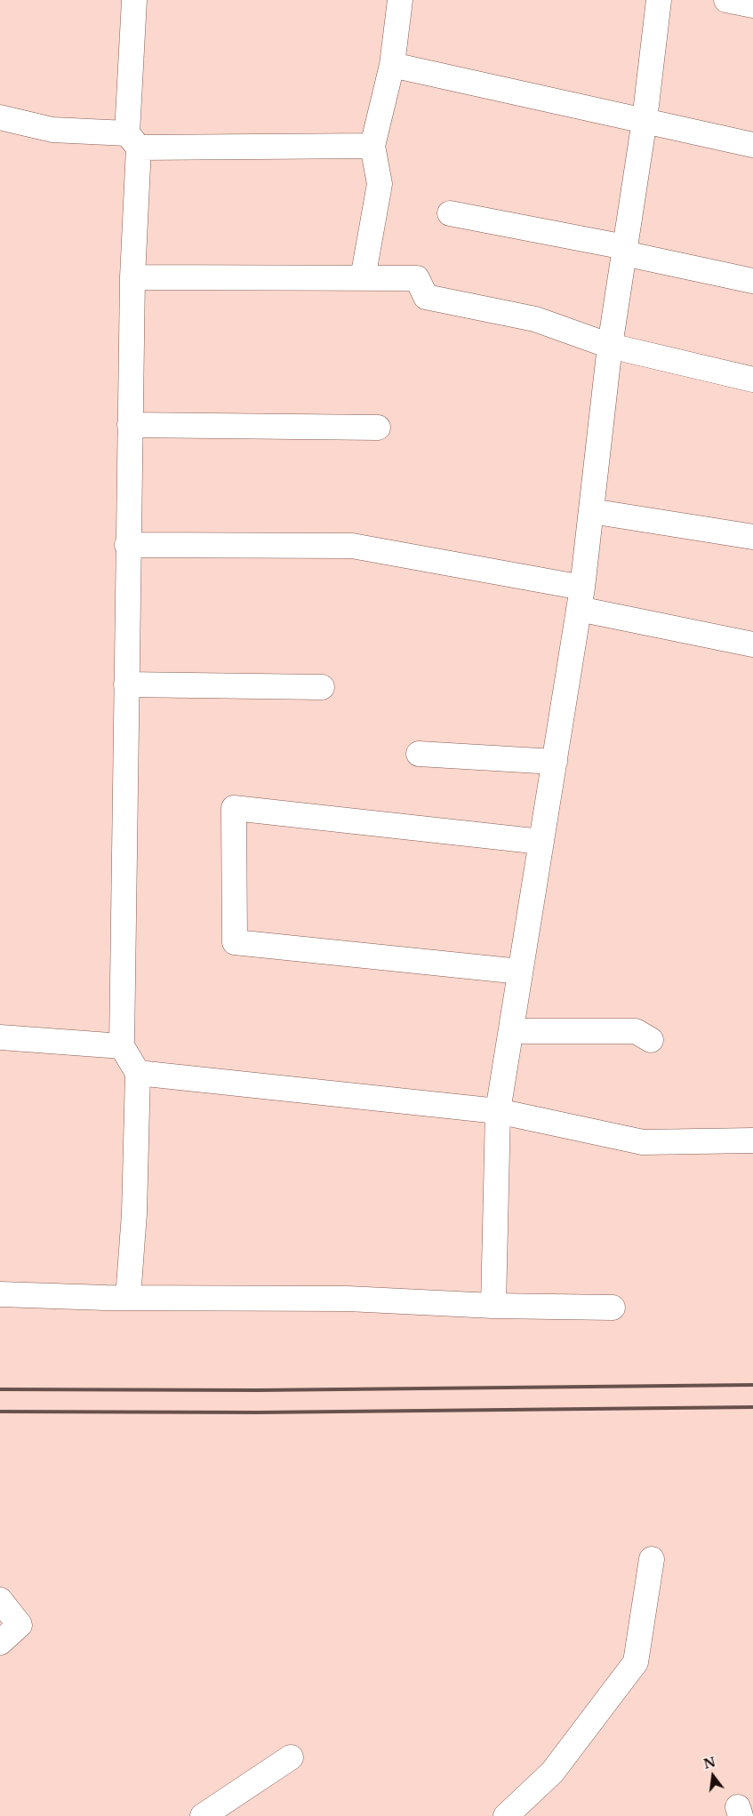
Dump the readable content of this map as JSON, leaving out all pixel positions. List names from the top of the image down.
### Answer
{
  "north": "top"
}
